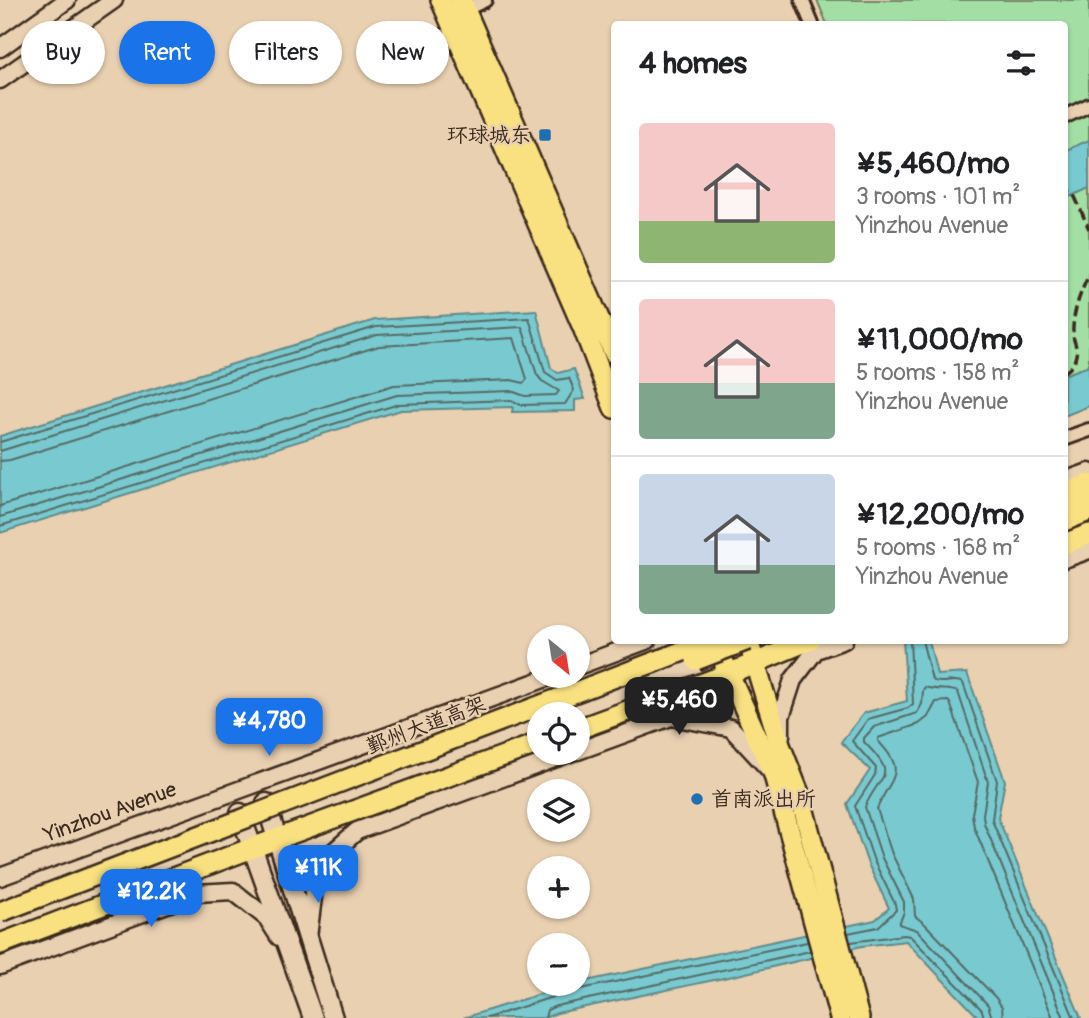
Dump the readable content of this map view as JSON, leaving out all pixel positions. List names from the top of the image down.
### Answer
{
  "streets": {
    "main road": ["鄞州大道高架"],
    "street": ["Yinzhou Avenue"]
  },
  "places": {
    "transit": ["环球城东"],
    "other": ["首南派出所"]
  },
  "north": "bottom right",
  "page": {
    "chip": [
      "Buy",
      "Rent",
      "Filters",
      "New"
    ],
    "heading": "4 homes",
    "list": [
      {
        "name": "¥5,460/mo",
        "note": "3 rooms · 101 m² · Yinzhou Avenue"
      },
      {
        "name": "¥11,000/mo",
        "note": "5 rooms · 158 m² · Yinzhou Avenue"
      },
      {
        "name": "¥12,200/mo",
        "note": "5 rooms · 168 m² · Yinzhou Avenue"
      }
    ],
    "map_buttons": ["+", "−"],
    "price": [
      "¥5,460",
      "¥4,780",
      "¥11K",
      "¥12.2K"
    ]
  }
}
